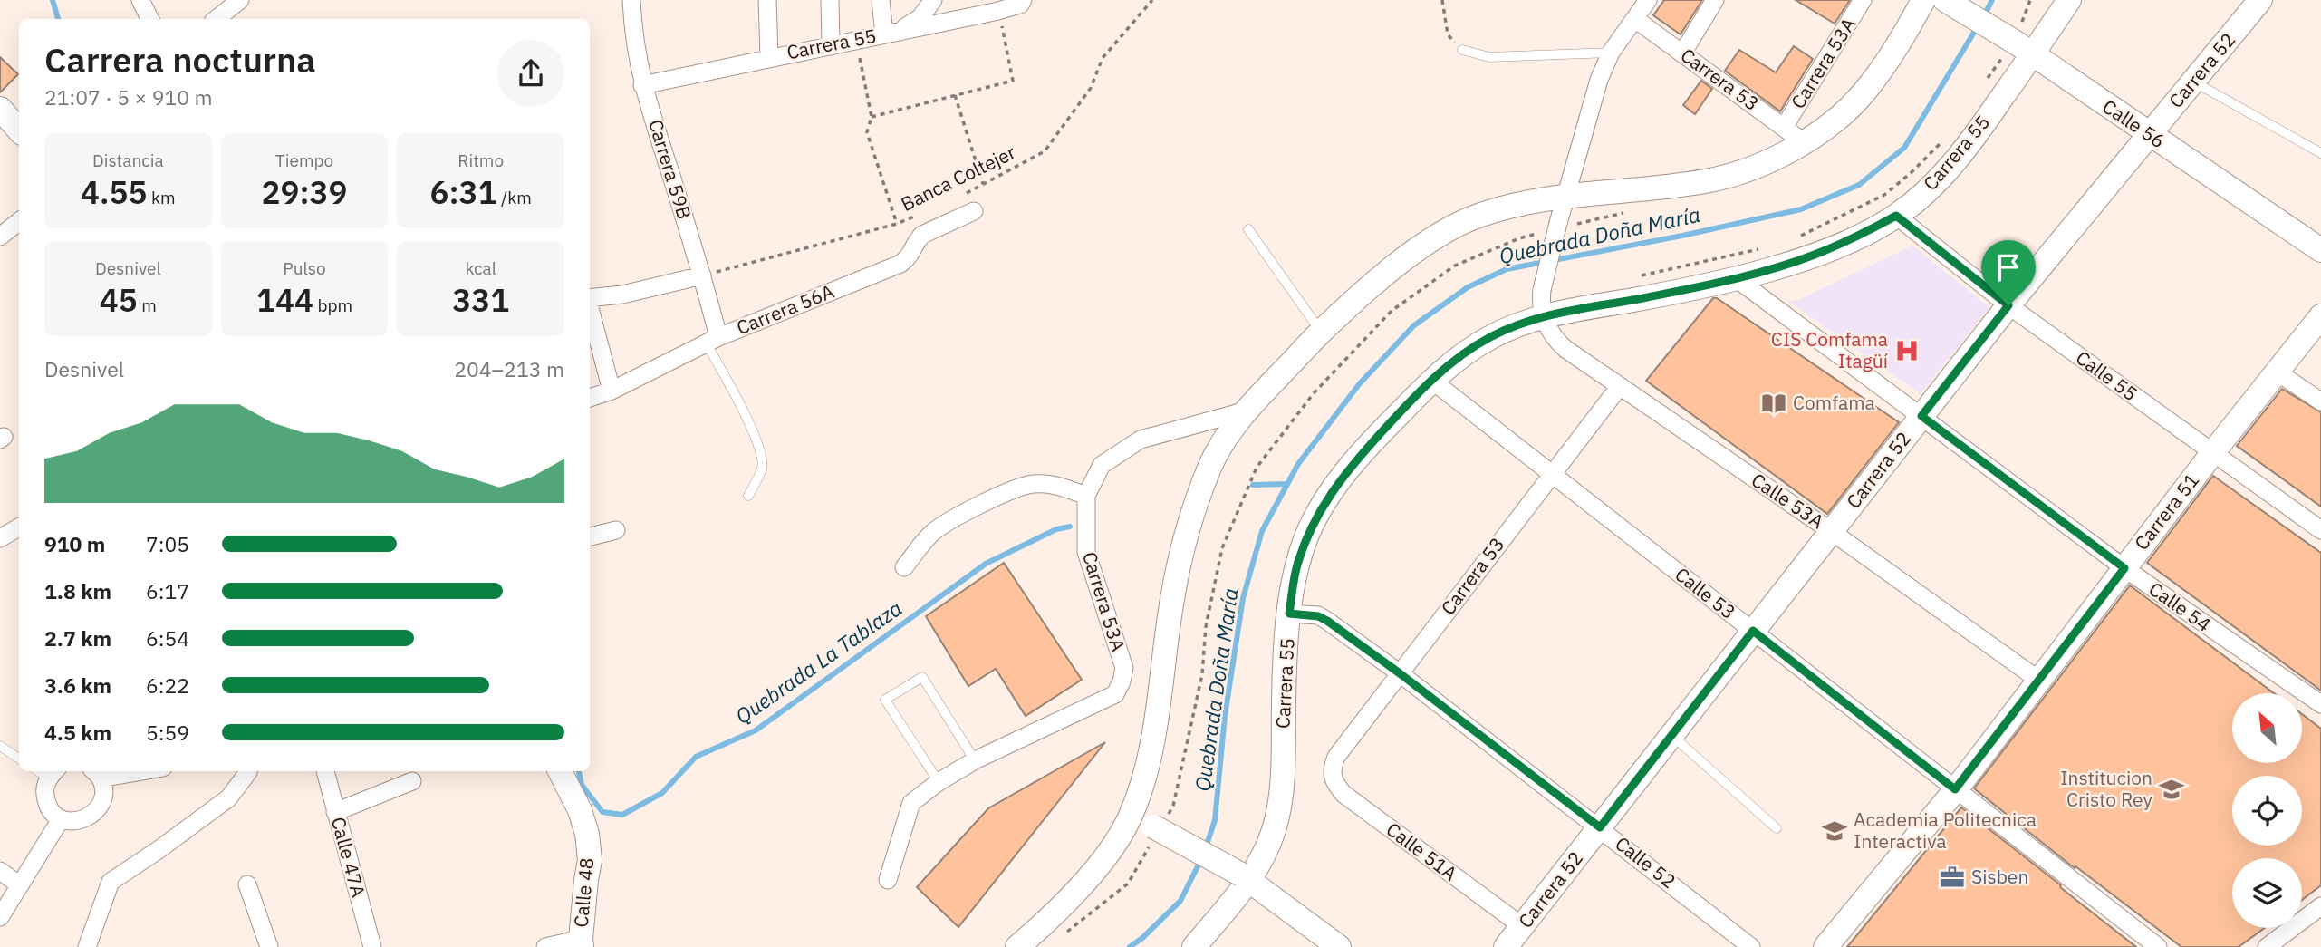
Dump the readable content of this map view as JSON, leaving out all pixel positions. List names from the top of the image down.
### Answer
{
  "streets": {
    "street": [
      "Carrera 55",
      "Carrera 53A",
      "Carrera 52",
      "Carrera 53",
      "Calle 56",
      "Carrera 59B",
      "Carrera 56A",
      "Calle 55",
      "Calle 53A",
      "Carrera 51",
      "Calle 53",
      "Calle 54",
      "Calle 51A",
      "Calle 47A",
      "Calle 52",
      "Calle 48"
    ],
    "path": ["Banca Coltejer"]
  },
  "crossings": [
    ["Carrera 55", "Calle 56"],
    ["Carrera 55", "Carrera 59B"],
    ["Carrera 55", "Calle 55"],
    ["Carrera 55", "Calle 53A"],
    ["Carrera 55", "Calle 53"],
    ["Carrera 55", "Calle 54"],
    ["Carrera 55", "Calle 52"],
    ["Carrera 53A", "Carrera 53"],
    ["Carrera 52", "Calle 56"],
    ["Carrera 52", "Calle 55"],
    ["Carrera 52", "Calle 53A"],
    ["Carrera 52", "Calle 53"],
    ["Carrera 52", "Calle 54"],
    ["Carrera 52", "Calle 51A"],
    ["Carrera 52", "Calle 52"],
    ["Carrera 53", "Calle 53A"],
    ["Carrera 53", "Calle 53"],
    ["Carrera 53", "Calle 51A"],
    ["Carrera 53", "Calle 52"],
    ["Carrera 59B", "Banca Coltejer"],
    ["Carrera 59B", "Carrera 56A"],
    ["Calle 55", "Carrera 51"],
    ["Calle 53A", "Carrera 51"],
    ["Carrera 51", "Calle 53"],
    ["Carrera 51", "Calle 54"]
  ],
  "water": ["Quebrada Doña María", "Quebrada La Tablaza"],
  "places": {
    "hospital": ["CIS Comfama Itagüí"],
    "library": ["Comfama"],
    "school or university": ["Institucion Cristo Rey", "Academia Politecnica Interactiva"],
    "office": ["Sisben"]
  },
  "north": "top left",
  "page": {
    "heading": ["Carrera nocturna", "21:07 · 5 × 910 m"],
    "stats": [
      ["Distancia", "4.55 km"],
      ["Tiempo", "29:39"],
      ["Ritmo", "6:31 /km"],
      ["Desnivel", "45 m"],
      ["Pulso", "144 bpm"],
      ["kcal", "331"]
    ],
    "chart": ["Desnivel", "204–213 m"],
    "list": [
      {
        "name": "910 m",
        "note": "7:05"
      },
      {
        "name": "1.8 km",
        "note": "6:17"
      },
      {
        "name": "2.7 km",
        "note": "6:54"
      },
      {
        "name": "3.6 km",
        "note": "6:22"
      },
      {
        "name": "4.5 km",
        "note": "5:59"
      }
    ]
  }
}
